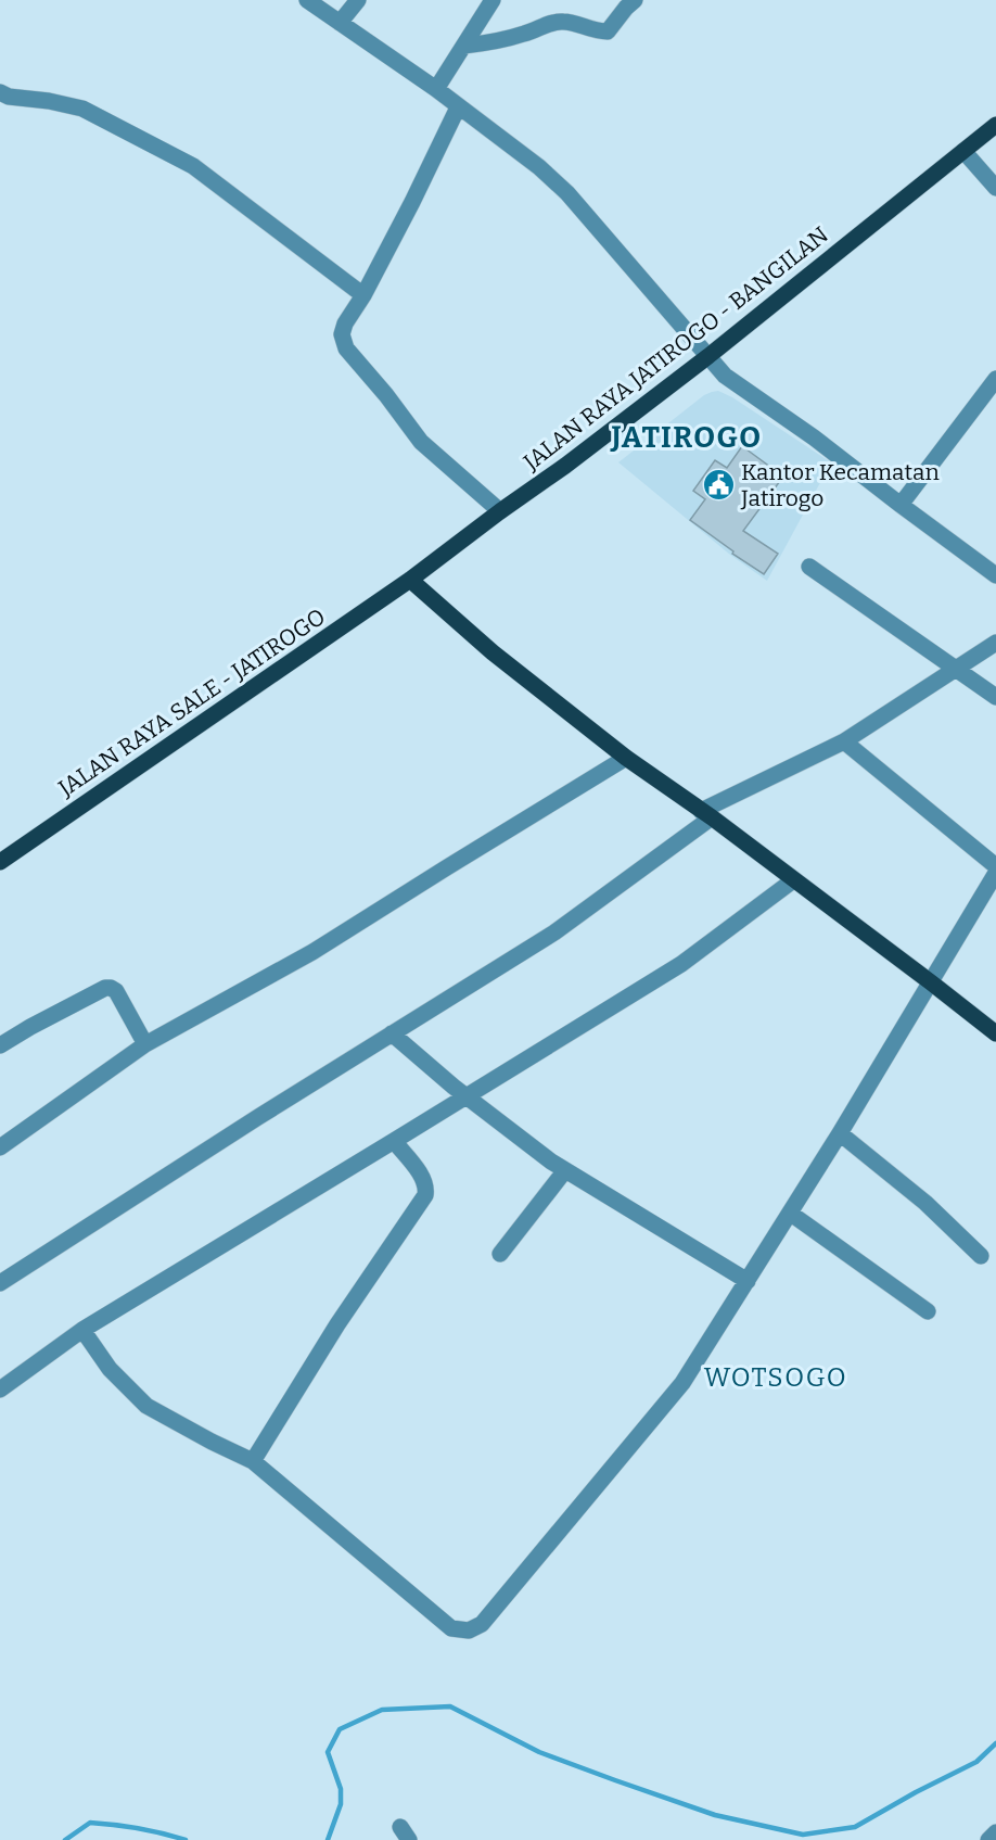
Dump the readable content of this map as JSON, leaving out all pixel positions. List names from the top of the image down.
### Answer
{
  "streets": {
    "main road": ["JALAN RAYA JATIROGO - BANGILAN", "JALAN RAYA SALE - JATIROGO"]
  },
  "crossings": [
    ["JALAN RAYA JATIROGO - BANGILAN", "JALAN RAYA SALE - JATIROGO"]
  ],
  "districts": ["JATIROGO", "WOTSOGO"],
  "places": {
    "public building": ["Kantor Kecamatan Jatirogo"]
  }
}
